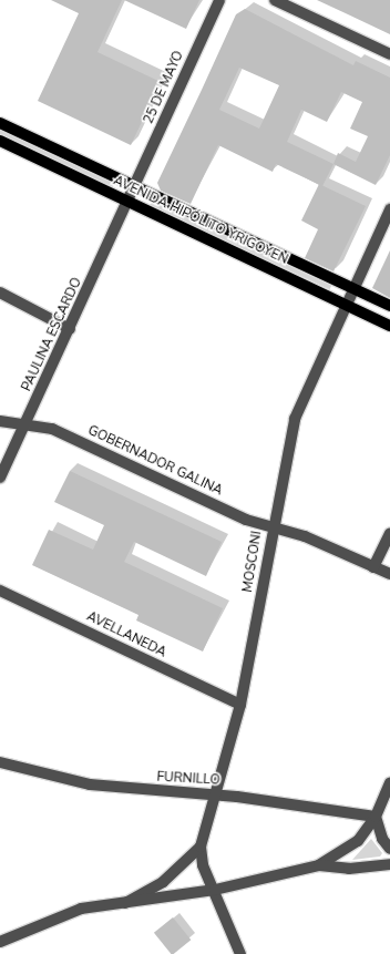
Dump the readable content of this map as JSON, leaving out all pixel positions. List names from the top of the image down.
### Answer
{
  "streets": {
    "main road": ["AVENIDA HIPÓLITO YRIGOYEN"],
    "street": [
      "25 DE MAYO",
      "PAULINA ESCARDO",
      "GOBERNADOR GALINA",
      "MOSCONI",
      "AVELLANEDA",
      "FURNILLO"
    ]
  },
  "crossings": [
    ["25 DE MAYO", "AVENIDA HIPÓLITO YRIGOYEN"],
    ["25 DE MAYO", "PAULINA ESCARDO"],
    ["AVENIDA HIPÓLITO YRIGOYEN", "PAULINA ESCARDO"],
    ["AVENIDA HIPÓLITO YRIGOYEN", "MOSCONI"],
    ["PAULINA ESCARDO", "GOBERNADOR GALINA"],
    ["GOBERNADOR GALINA", "MOSCONI"],
    ["MOSCONI", "AVELLANEDA"],
    ["MOSCONI", "FURNILLO"]
  ]
}
